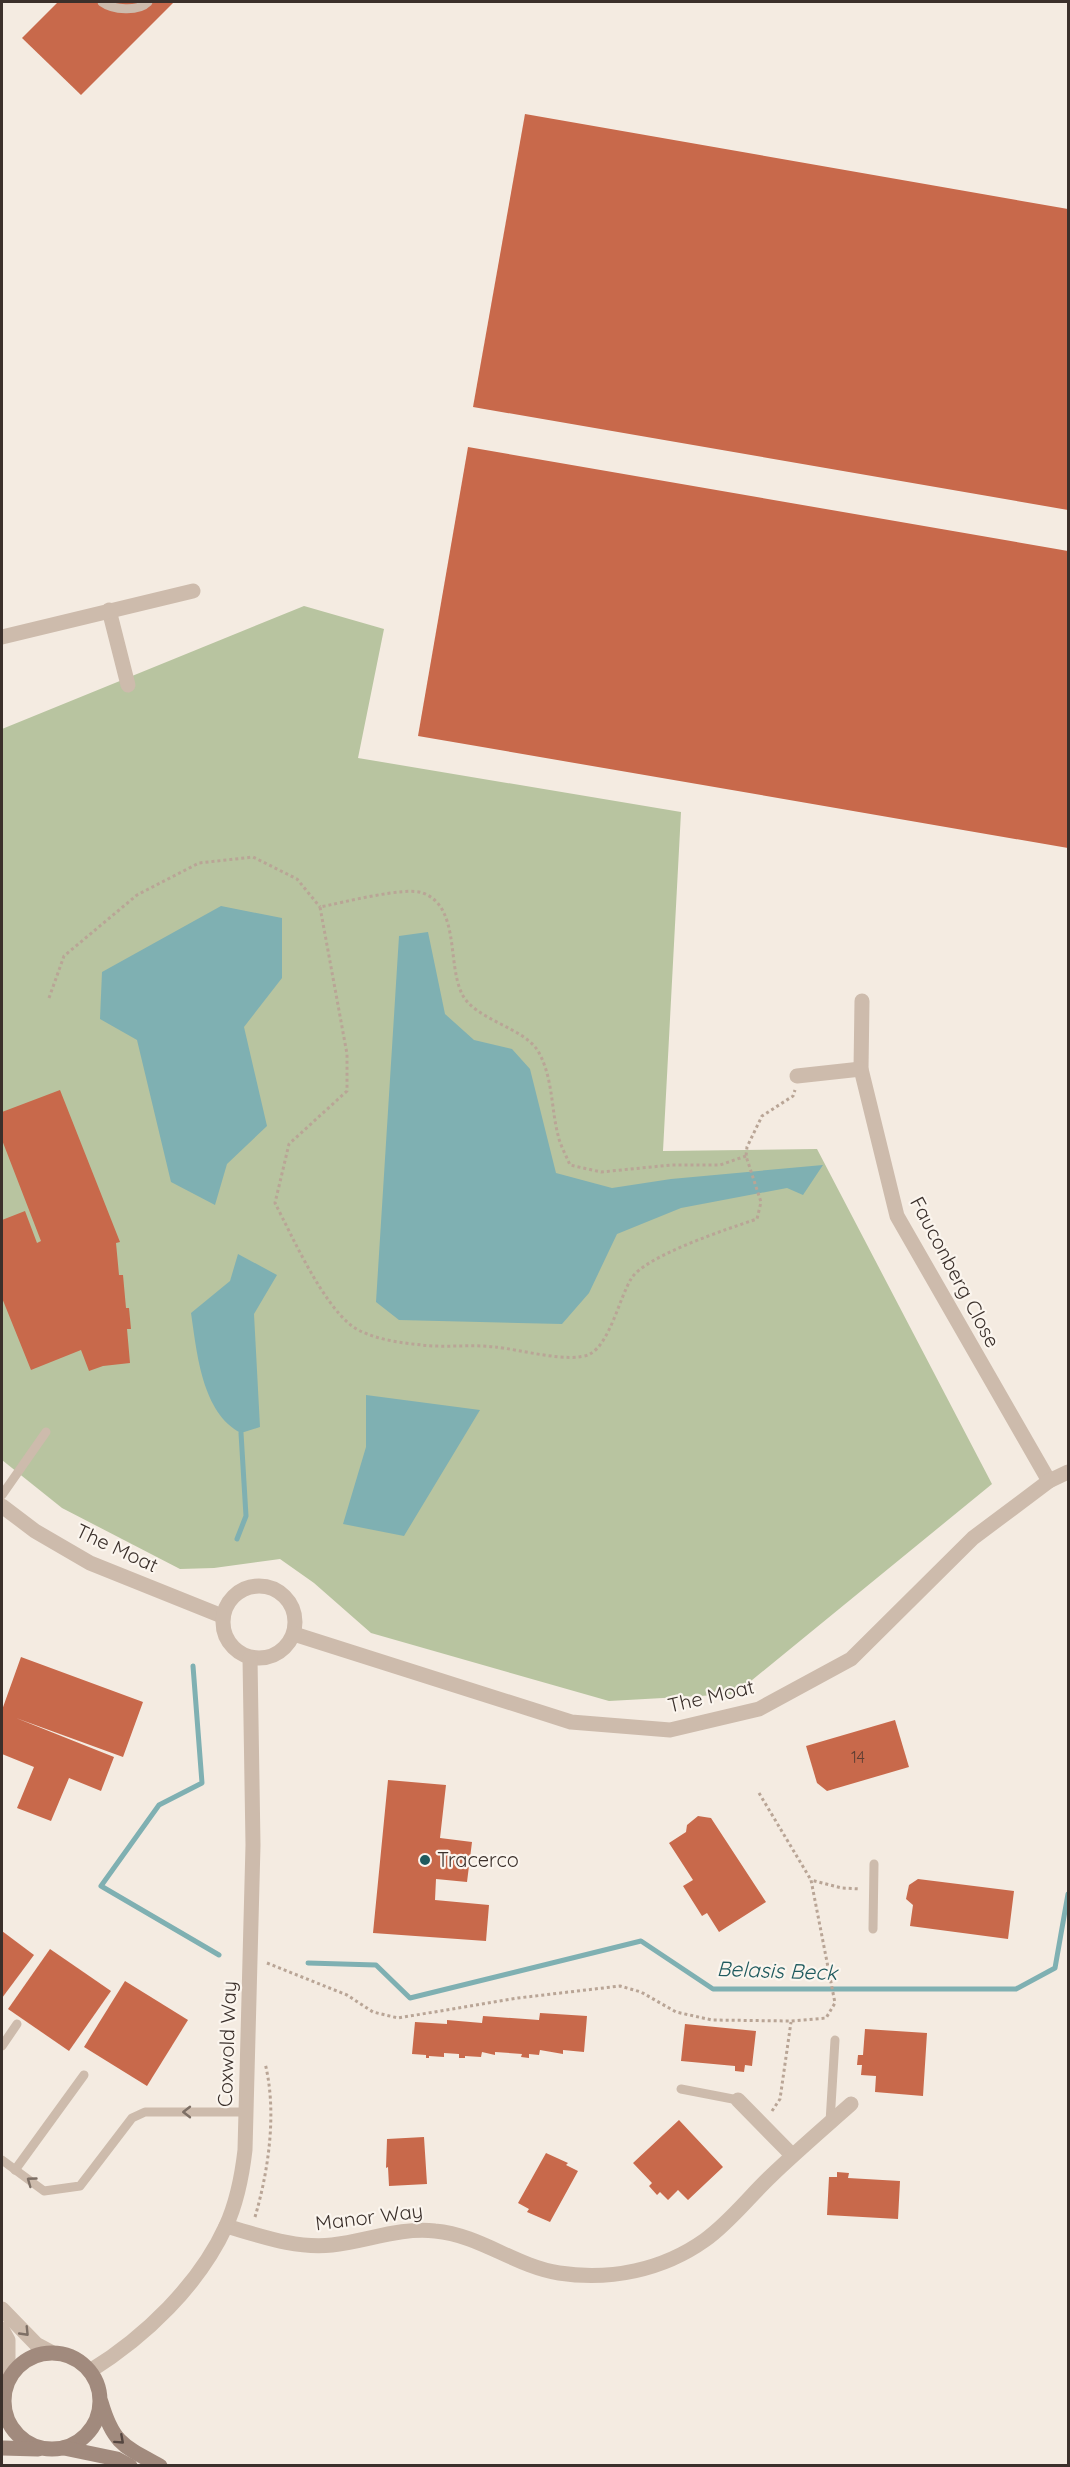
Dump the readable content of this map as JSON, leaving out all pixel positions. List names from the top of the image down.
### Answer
{
  "streets": {
    "street": [
      "Fauconberg Close",
      "The Moat",
      "Coxwold Way",
      "Manor Way"
    ]
  },
  "crossings": [
    ["Fauconberg Close", "The Moat"],
    ["The Moat", "Coxwold Way"],
    ["Coxwold Way", "Manor Way"]
  ],
  "water": ["Belasis Beck"],
  "places": ["Tracerco"],
  "house_numbers": ["14"]
}
